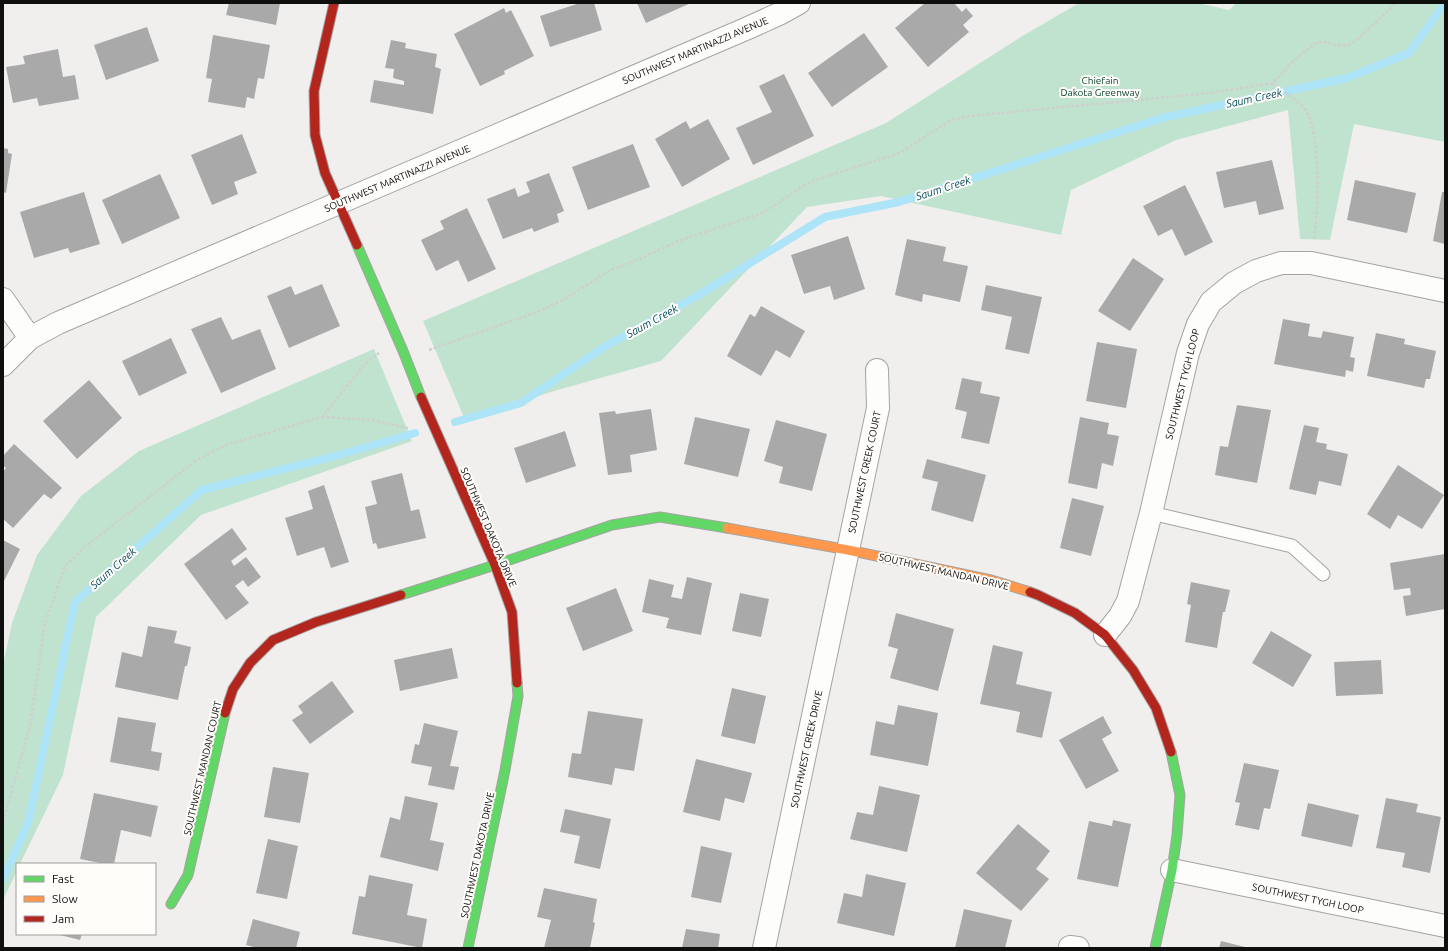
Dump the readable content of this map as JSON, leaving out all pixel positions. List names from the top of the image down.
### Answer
{
  "streets": {
    "street": [
      "SOUTHWEST MARTINAZZI AVENUE",
      "SOUTHWEST TYGH LOOP",
      "SOUTHWEST CREEK COURT",
      "SOUTHWEST DAKOTA DRIVE",
      "SOUTHWEST MANDAN DRIVE",
      "SOUTHWEST CREEK DRIVE",
      "SOUTHWEST MANDAN COURT"
    ]
  },
  "crossings": [
    ["SOUTHWEST MARTINAZZI AVENUE", "SOUTHWEST DAKOTA DRIVE"],
    ["SOUTHWEST TYGH LOOP", "SOUTHWEST MANDAN DRIVE"],
    ["SOUTHWEST CREEK COURT", "SOUTHWEST MANDAN DRIVE"],
    ["SOUTHWEST CREEK COURT", "SOUTHWEST CREEK DRIVE"],
    ["SOUTHWEST DAKOTA DRIVE", "SOUTHWEST MANDAN DRIVE"],
    ["SOUTHWEST DAKOTA DRIVE", "SOUTHWEST MANDAN COURT"],
    ["SOUTHWEST MANDAN DRIVE", "SOUTHWEST CREEK DRIVE"],
    ["SOUTHWEST MANDAN DRIVE", "SOUTHWEST MANDAN COURT"]
  ],
  "water": ["Saum Creek"],
  "parks": ["Chiefain Dakota Greenway"],
  "legend": ["Fast", "Slow", "Jam"]
}
